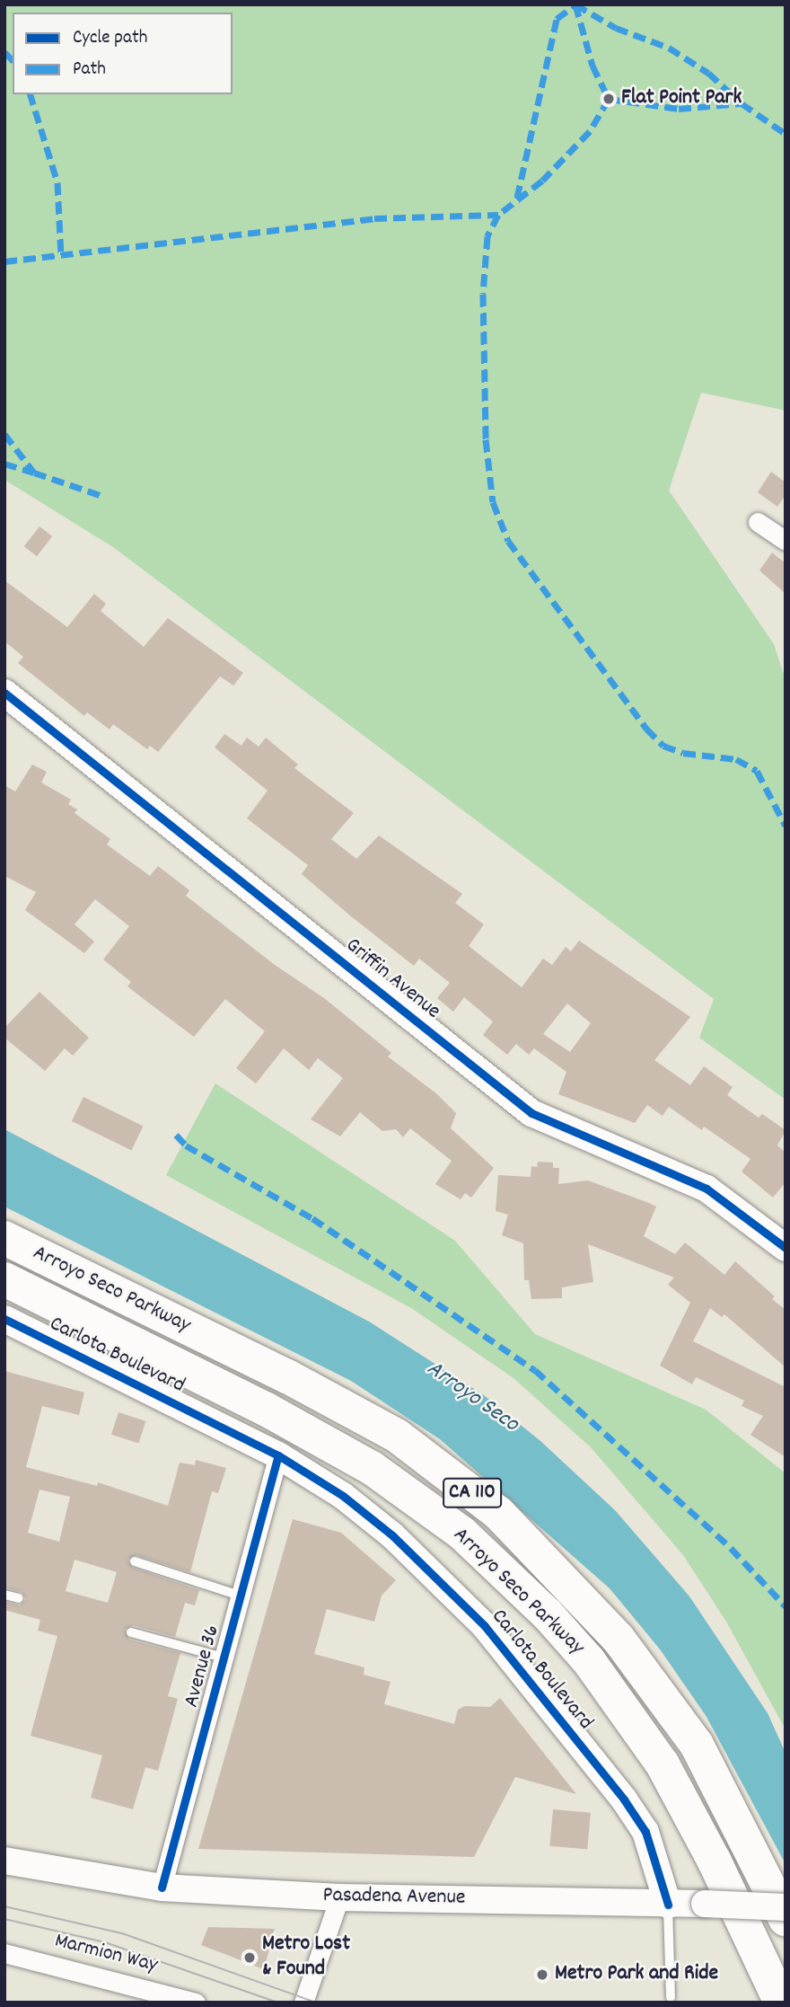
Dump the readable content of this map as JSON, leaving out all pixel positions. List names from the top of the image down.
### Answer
{
  "streets": {
    "highway": ["Arroyo Seco Parkway", "CA 110"],
    "street": [
      "Griffin Avenue",
      "Carlota Boulevard",
      "Avenue 36",
      "Pasadena Avenue",
      "Marmion Way"
    ]
  },
  "crossings": [
    ["Carlota Boulevard", "Avenue 36"],
    ["Carlota Boulevard", "Pasadena Avenue"],
    ["Avenue 36", "Pasadena Avenue"]
  ],
  "water": ["Arroyo Seco"],
  "places": ["Flat Point Park", "Metro Lost & Found", "Metro Park and Ride"],
  "legend": ["Cycle path", "Path"]
}
